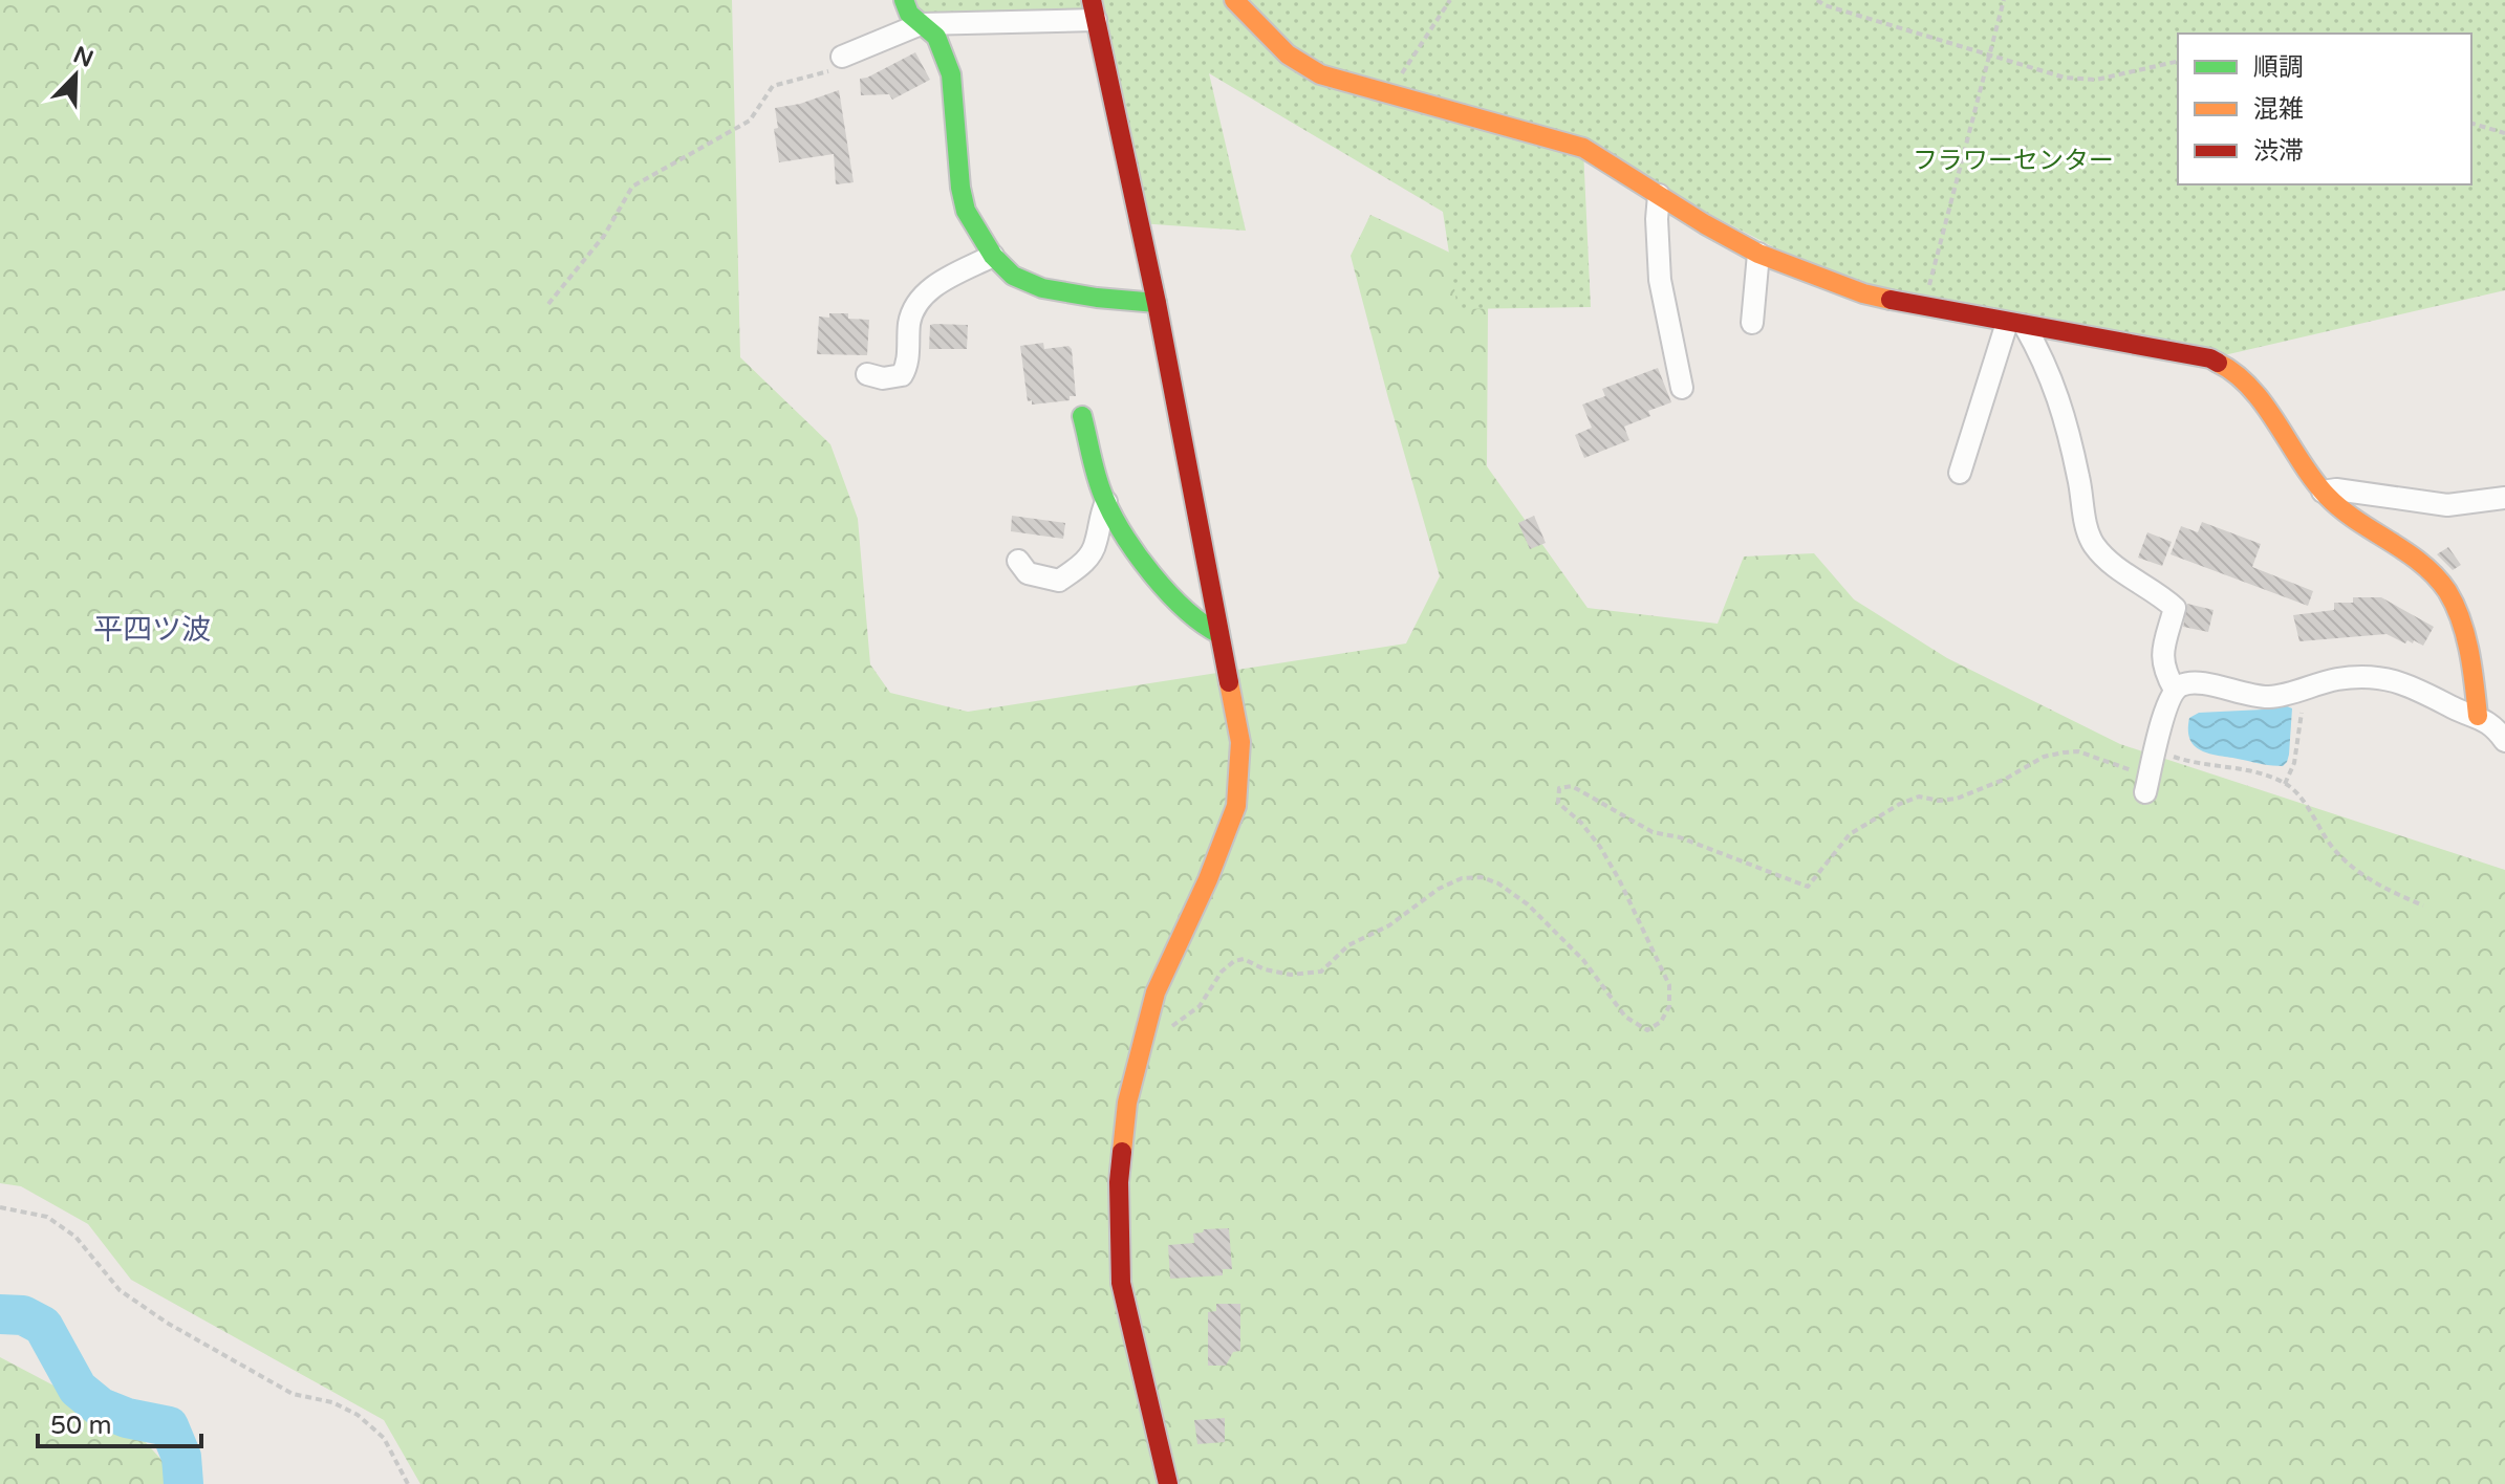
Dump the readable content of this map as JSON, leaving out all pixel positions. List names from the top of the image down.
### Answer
{
  "districts": ["平四ツ波"],
  "parks": ["フラワーセンター"],
  "legend": ["順調", "混雑", "渋滞"],
  "scale_bar": "50 m",
  "north": "top right"
}
